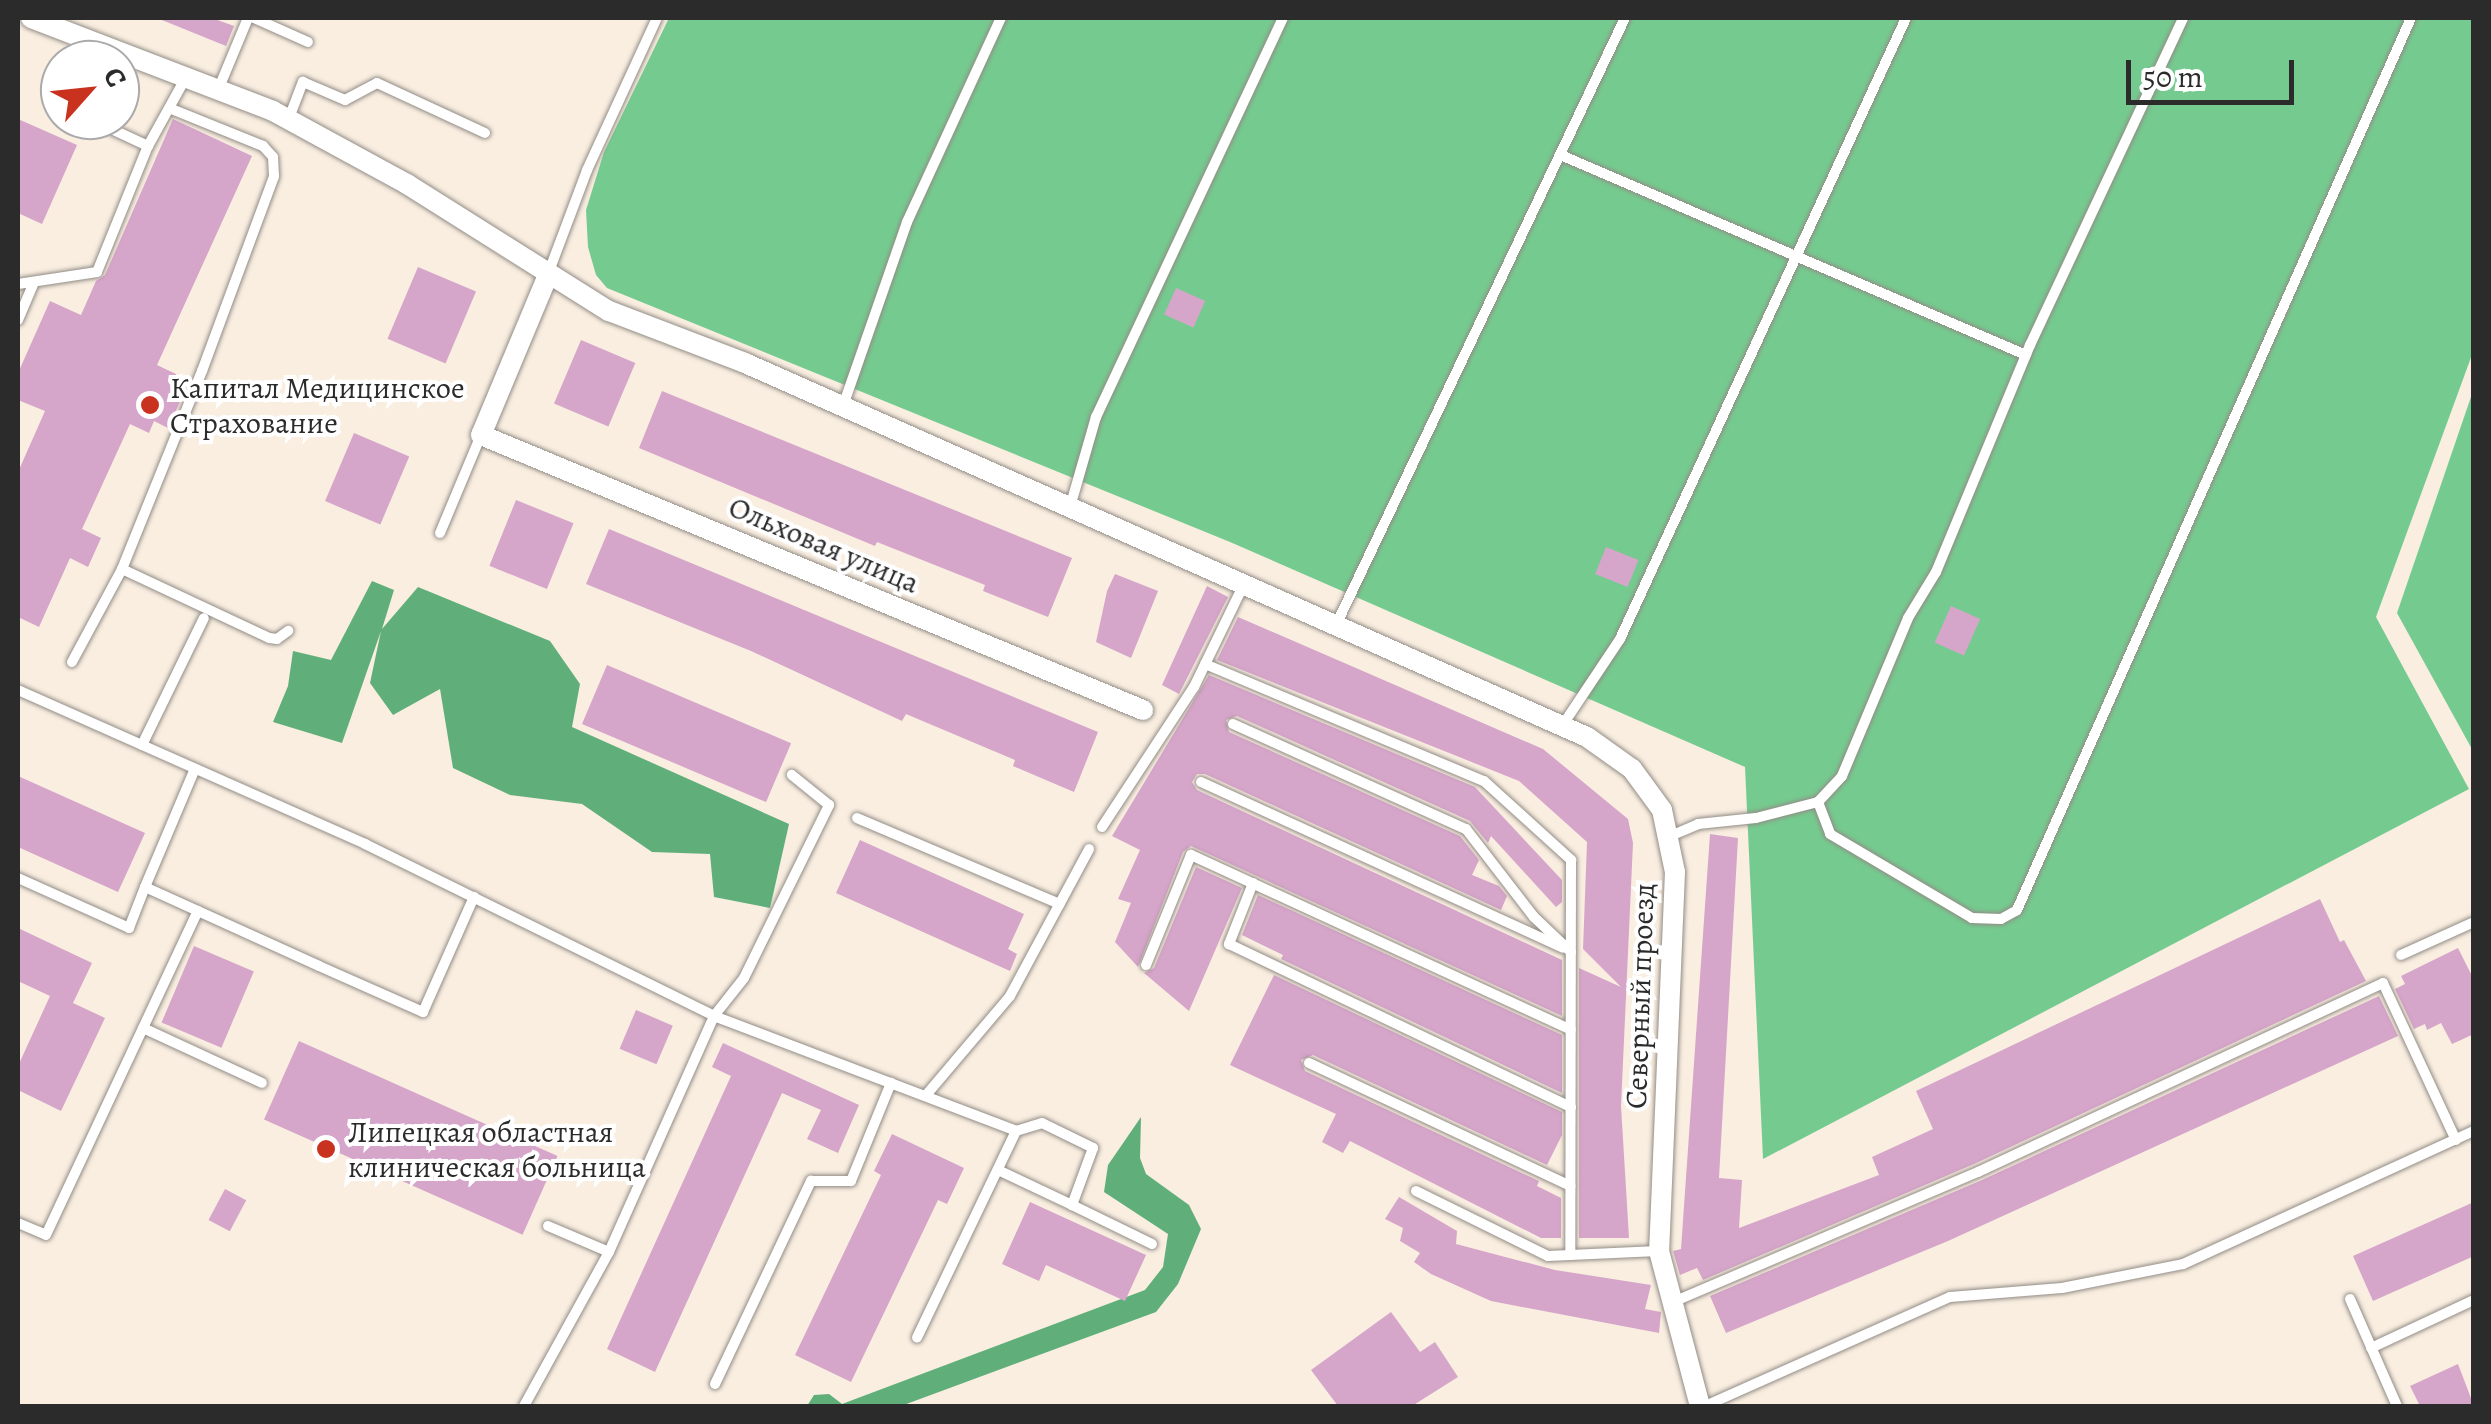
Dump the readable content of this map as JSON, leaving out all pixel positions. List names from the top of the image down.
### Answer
{
  "streets": {
    "street": ["Ольховая улица", "Северный проезд"]
  },
  "places": ["Капитал Медицинское Страхование", "Липецкая областная клиническая больница"],
  "scale_bar": "50 m",
  "north": "top right"
}
